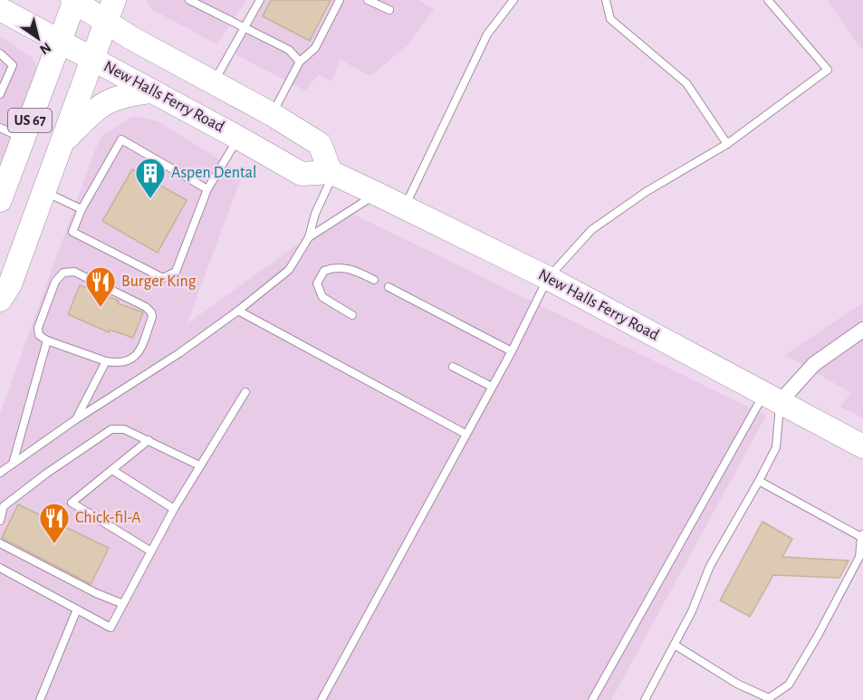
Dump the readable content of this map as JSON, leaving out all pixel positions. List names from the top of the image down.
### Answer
{
  "streets": {
    "main road": ["New Halls Ferry Road", "US 67"]
  },
  "crossings": [
    ["New Halls Ferry Road", "US 67"]
  ],
  "places": {
    "building": ["Aspen Dental"],
    "restaurant": ["Burger King", "Chick-fil-A"]
  },
  "north": "bottom right"
}
